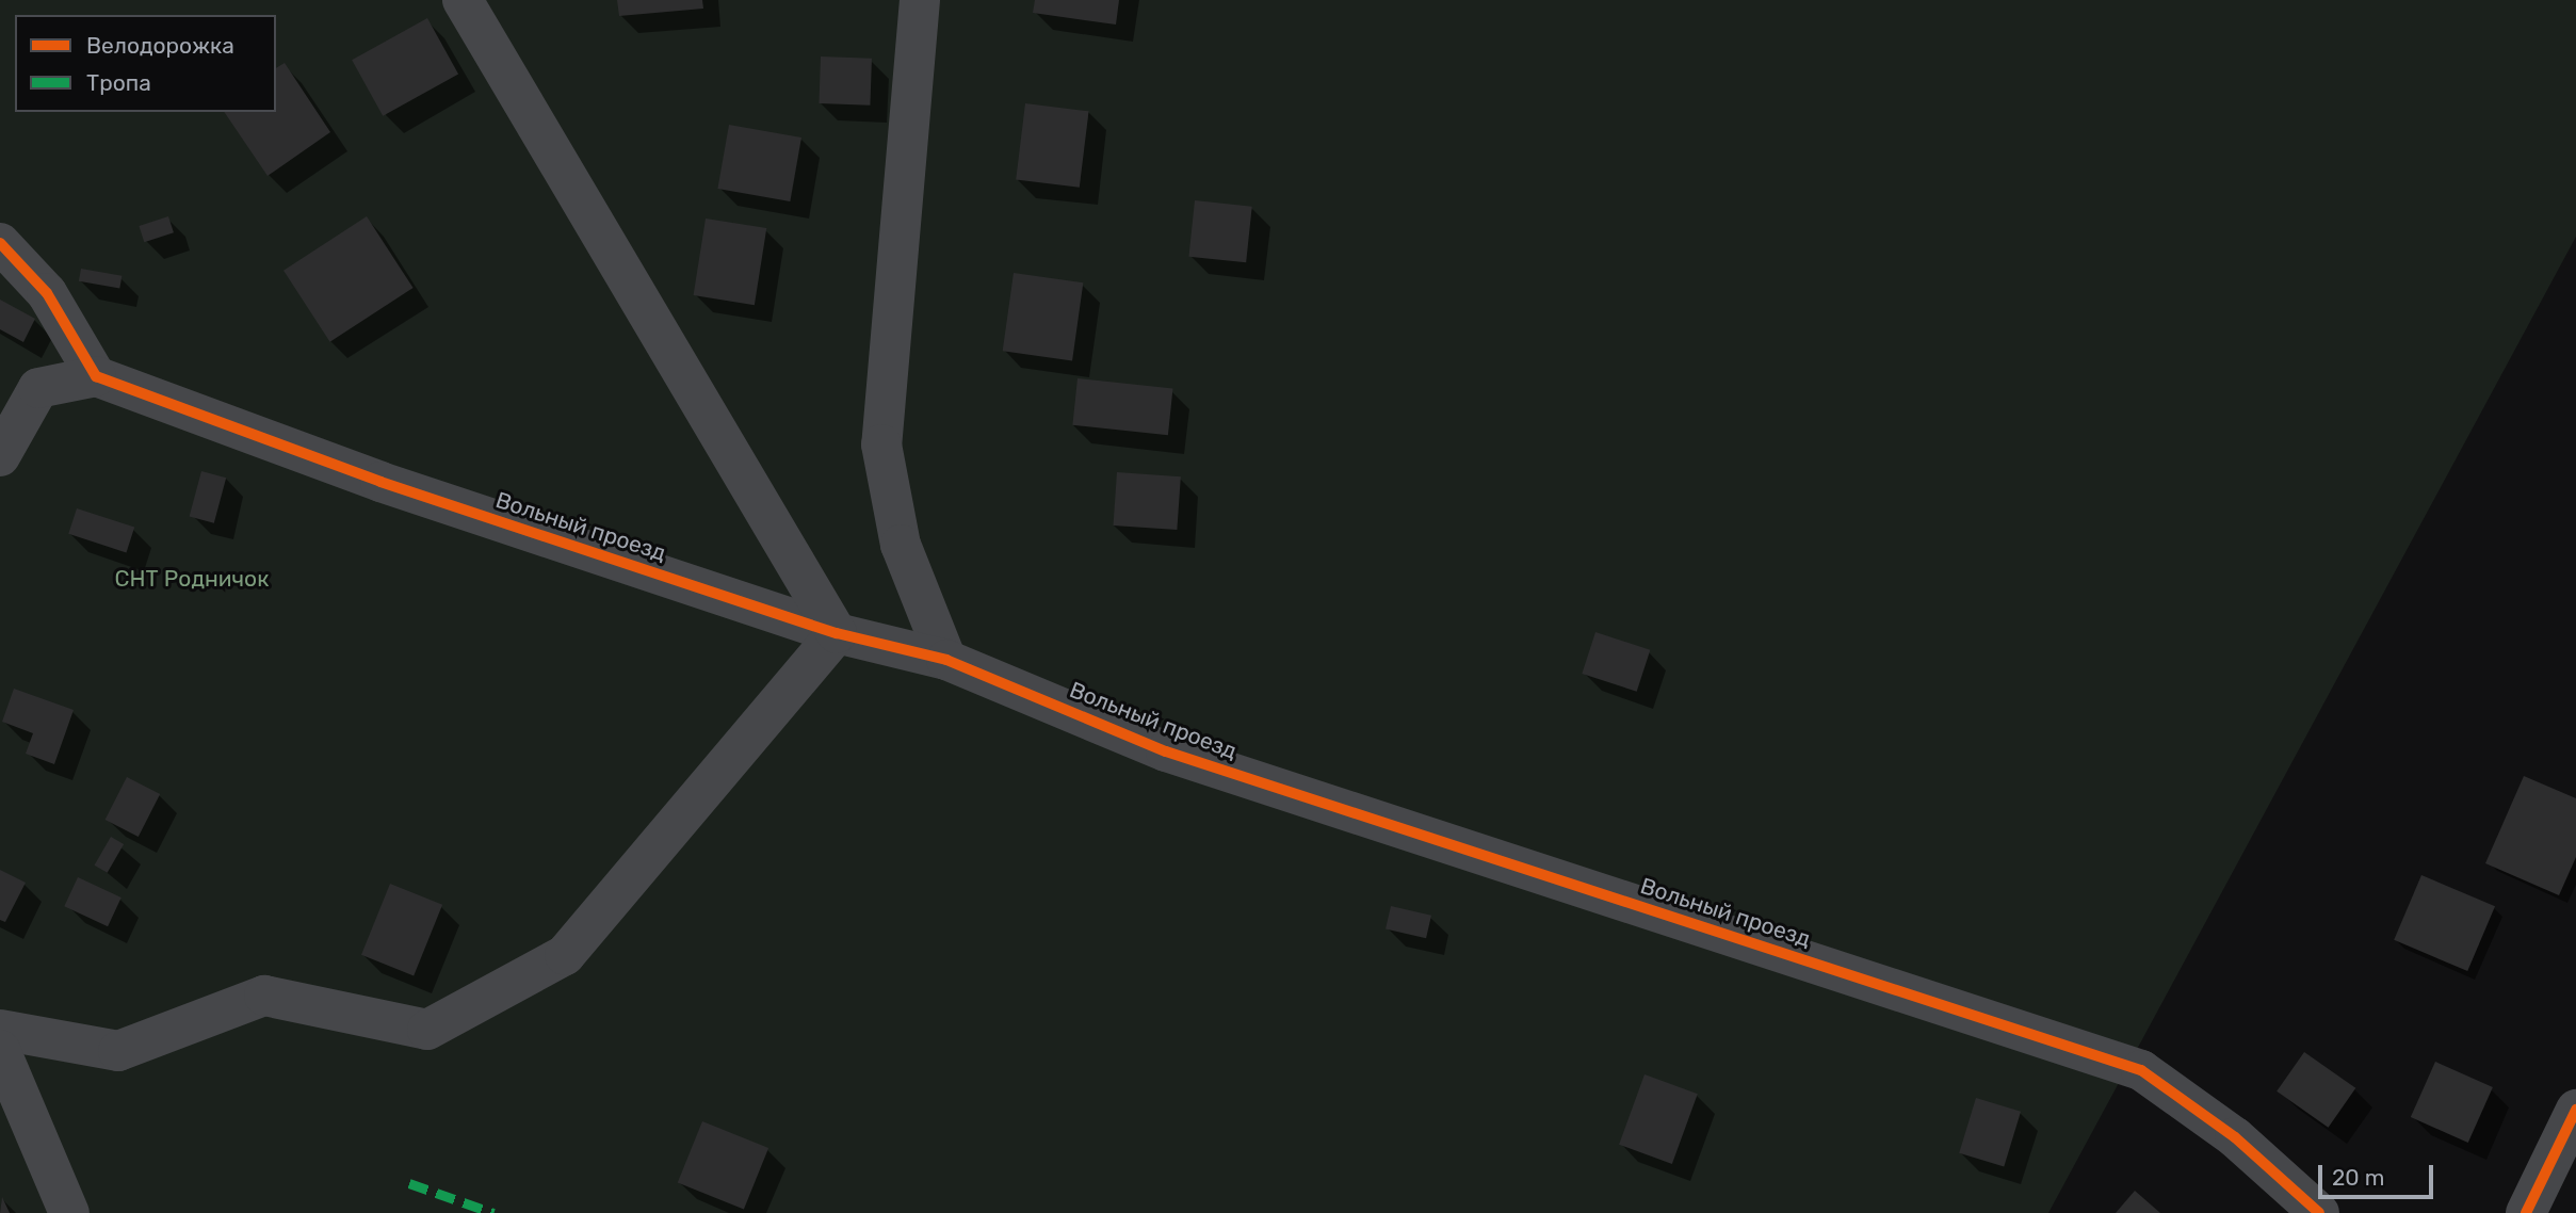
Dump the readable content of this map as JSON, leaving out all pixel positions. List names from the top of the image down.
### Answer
{
  "streets": {
    "street": ["Вольный проезд"]
  },
  "parks": ["СНТ Родничок"],
  "legend": ["Велодорожка", "Тропа"],
  "scale_bar": "20 m"
}
